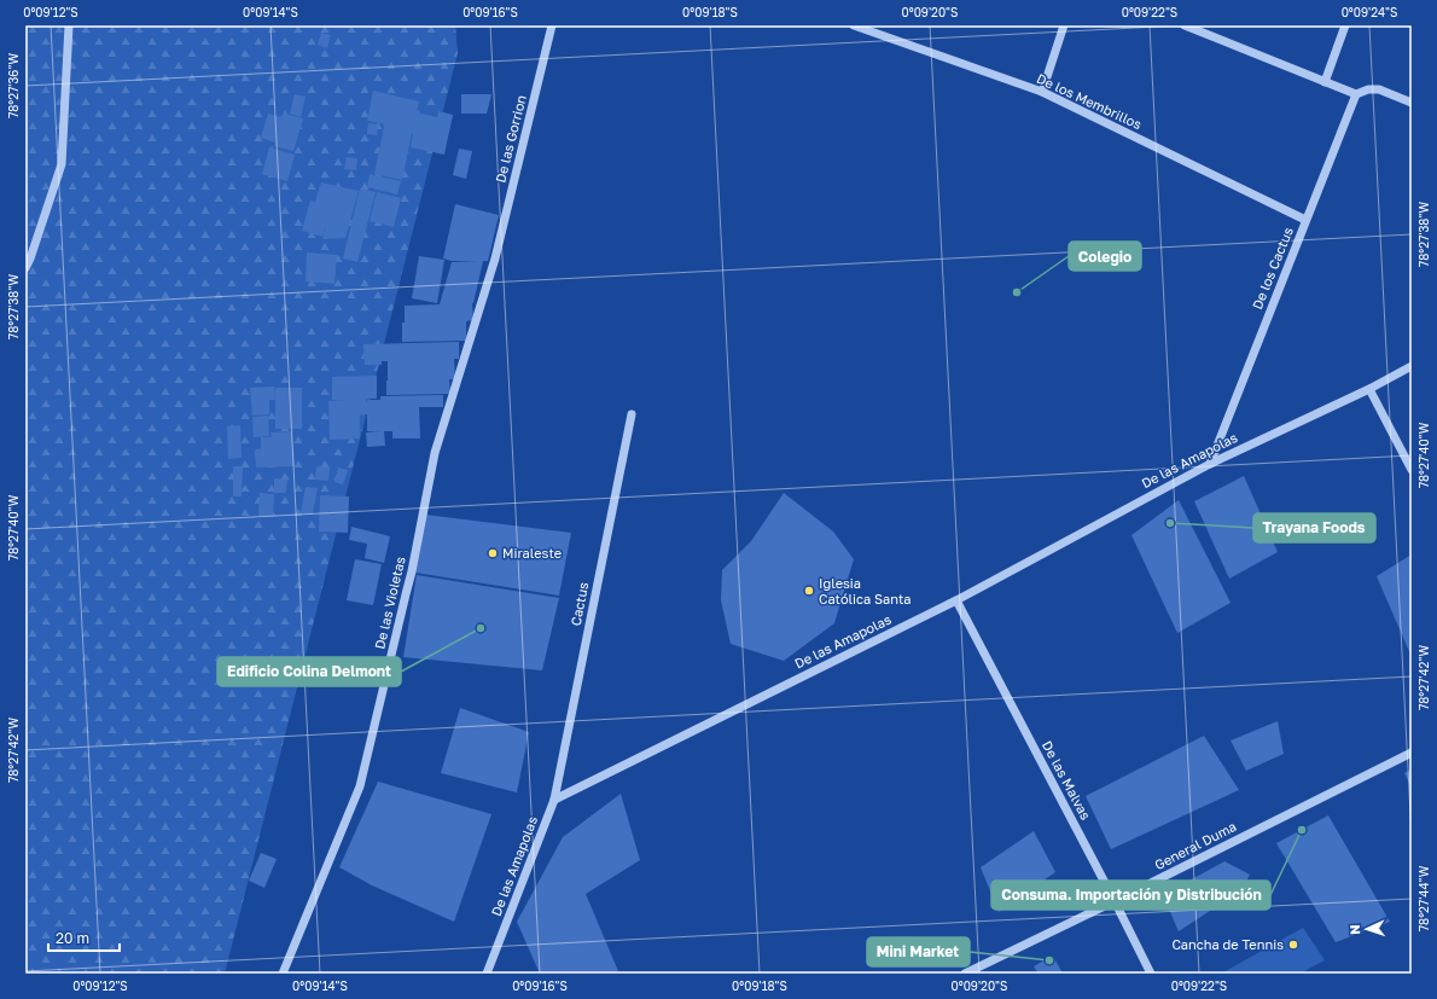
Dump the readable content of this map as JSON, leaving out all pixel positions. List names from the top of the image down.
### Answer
{
  "streets": {
    "street": [
      "De los Membrillos",
      "De las Gorrion",
      "De los Cactus",
      "De las Amapolas",
      "De las Violetas",
      "Cactus",
      "De las Malvas",
      "General Duma"
    ]
  },
  "crossings": [
    ["De los Membrillos", "De los Cactus"],
    ["De las Gorrion", "De las Violetas"],
    ["De los Cactus", "De las Amapolas"],
    ["De las Amapolas", "Cactus"],
    ["De las Amapolas", "De las Malvas"],
    ["De las Malvas", "General Duma"]
  ],
  "places": [
    "Colegio",
    "Trayana Foods",
    "Miraleste",
    "Iglesia Católica Santa",
    "Edificio Colina Delmont",
    "Consuma. Importación y Distribución",
    "Cancha de Tennis",
    "Mini Market"
  ],
  "scale_bar": "20 m",
  "north": "left",
  "coordinates": [
    "0°09'12\"S",
    "0°09'14\"S",
    "0°09'16\"S",
    "0°09'18\"S",
    "0°09'20\"S",
    "0°09'22\"S",
    "0°09'24\"S",
    "78°27'36\"W",
    "78°27'38\"W",
    "78°27'40\"W",
    "78°27'42\"W",
    "78°27'44\"W"
  ]
}
